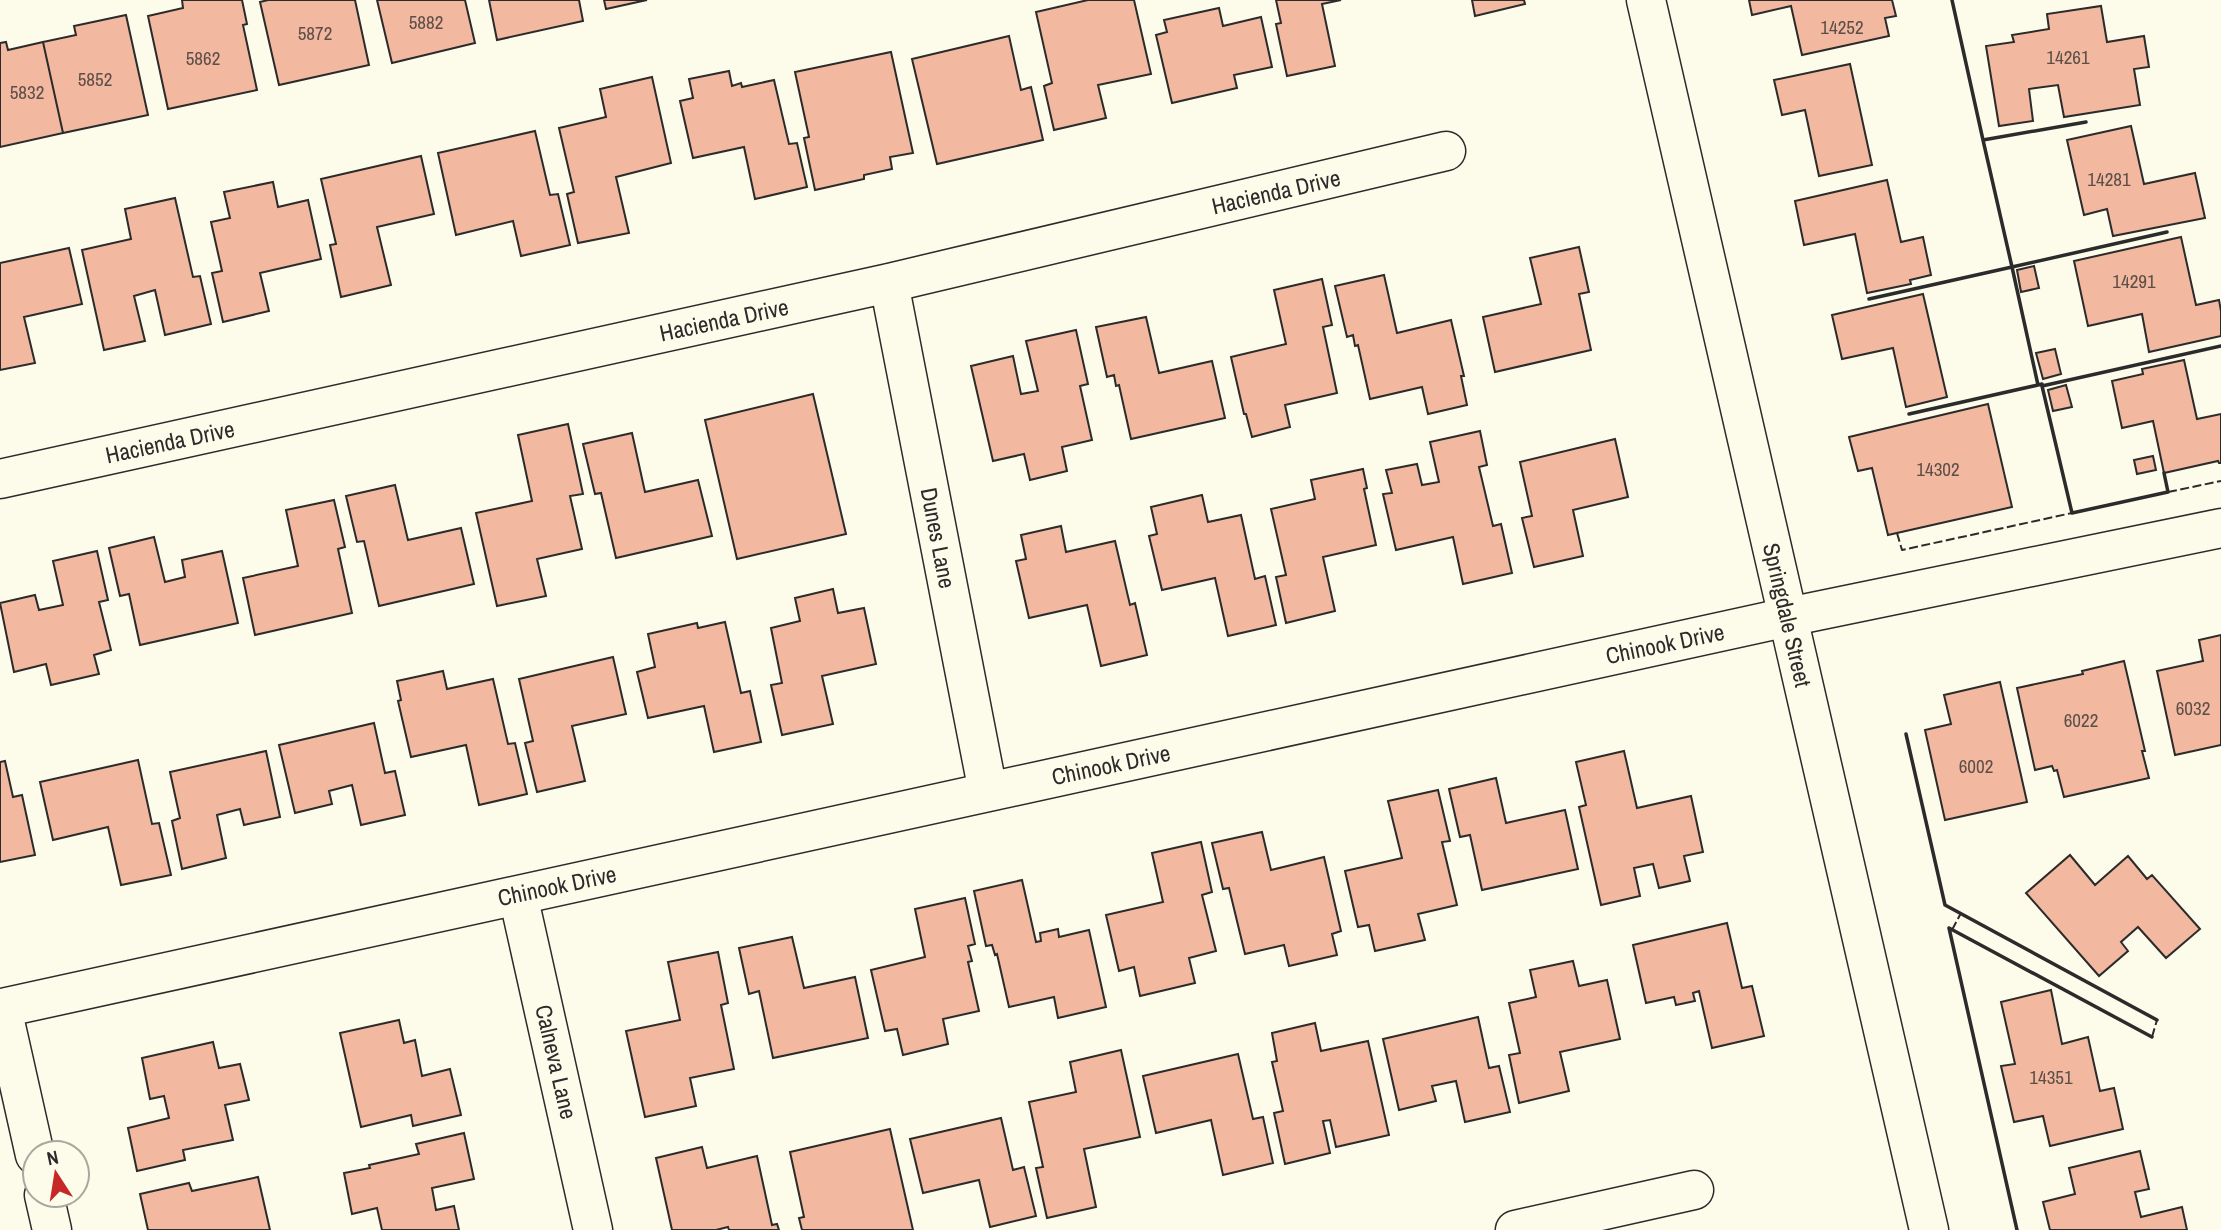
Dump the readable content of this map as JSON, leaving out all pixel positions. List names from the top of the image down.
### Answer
{
  "streets": {
    "street": [
      "Hacienda Drive",
      "Dunes Lane",
      "Springdale Street",
      "Chinook Drive",
      "Calneva Lane"
    ]
  },
  "crossings": [
    ["Hacienda Drive", "Dunes Lane"],
    ["Dunes Lane", "Chinook Drive"],
    ["Springdale Street", "Chinook Drive"],
    ["Chinook Drive", "Calneva Lane"]
  ],
  "house_numbers": [
    "5882",
    "14252",
    "5872",
    "14261",
    "5862",
    "5852",
    "5832",
    "14281",
    "14291",
    "14302",
    "6032",
    "6022",
    "6002",
    "14351"
  ],
  "north": "top"
}
